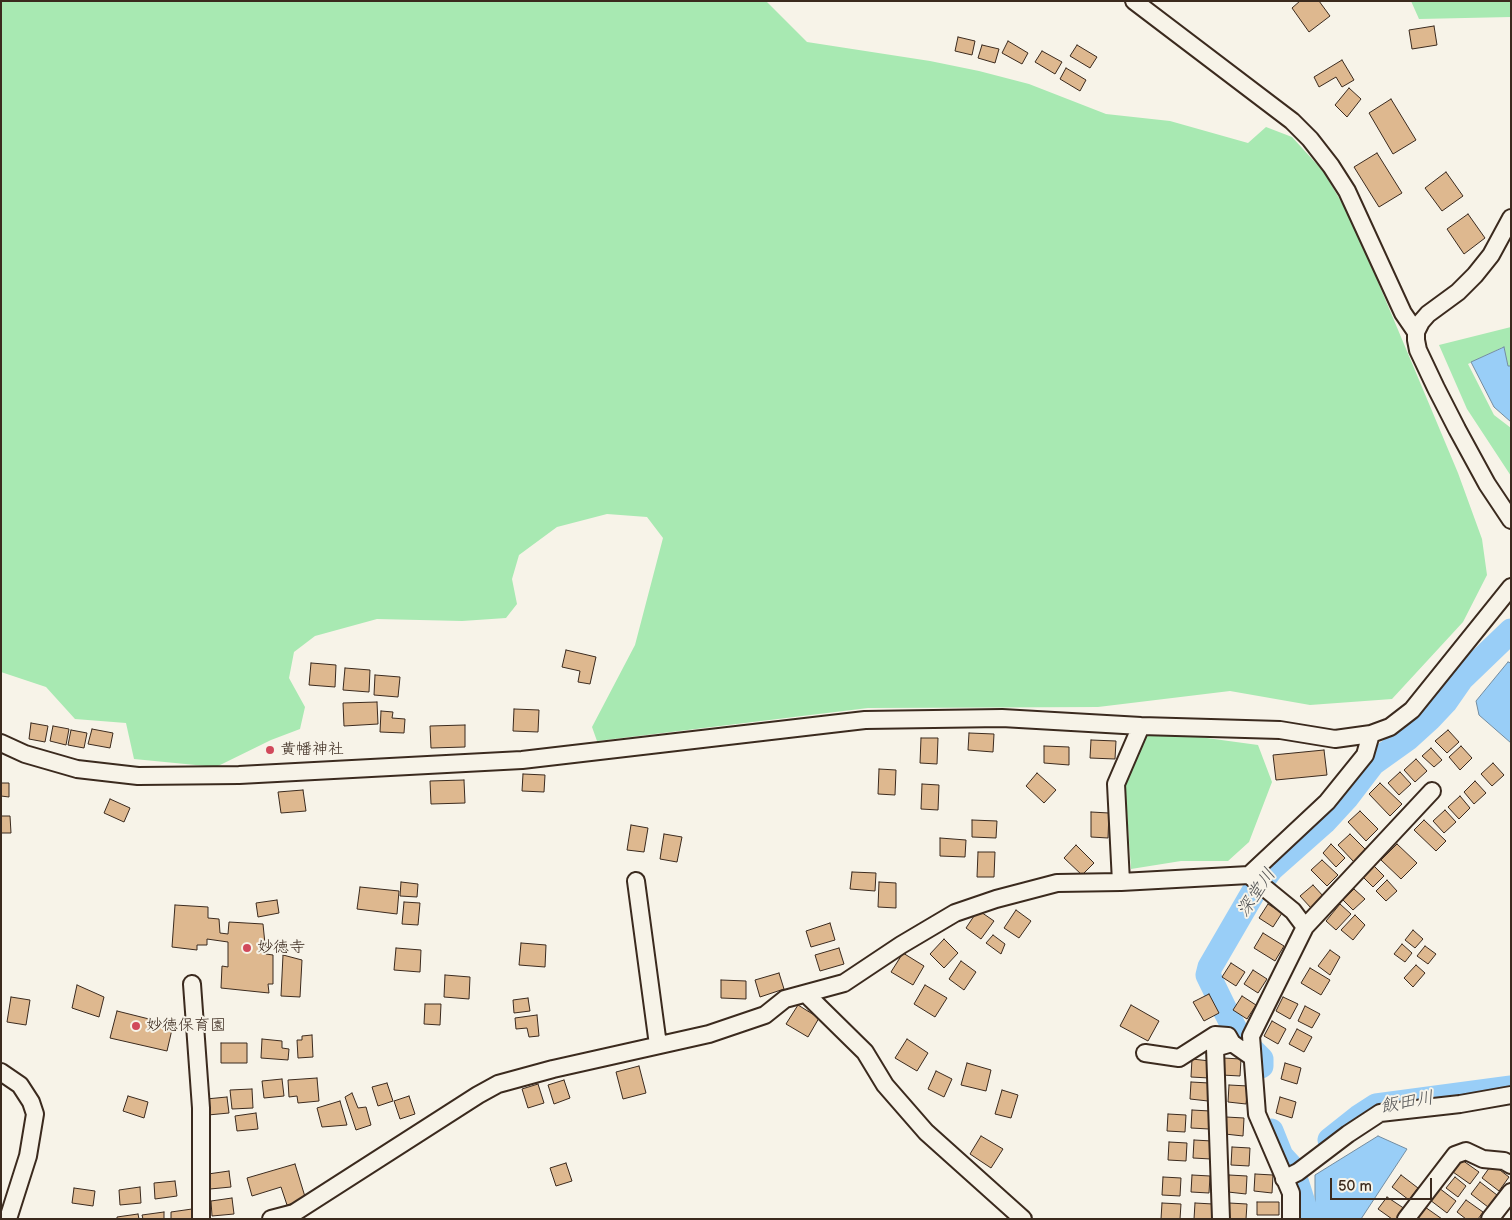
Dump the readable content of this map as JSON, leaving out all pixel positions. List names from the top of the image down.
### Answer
{
  "water": ["深堂川", "飯田川"],
  "places": ["黄幡神社", "妙徳寺", "妙徳保育園"],
  "scale_bar": "50 m"
}
